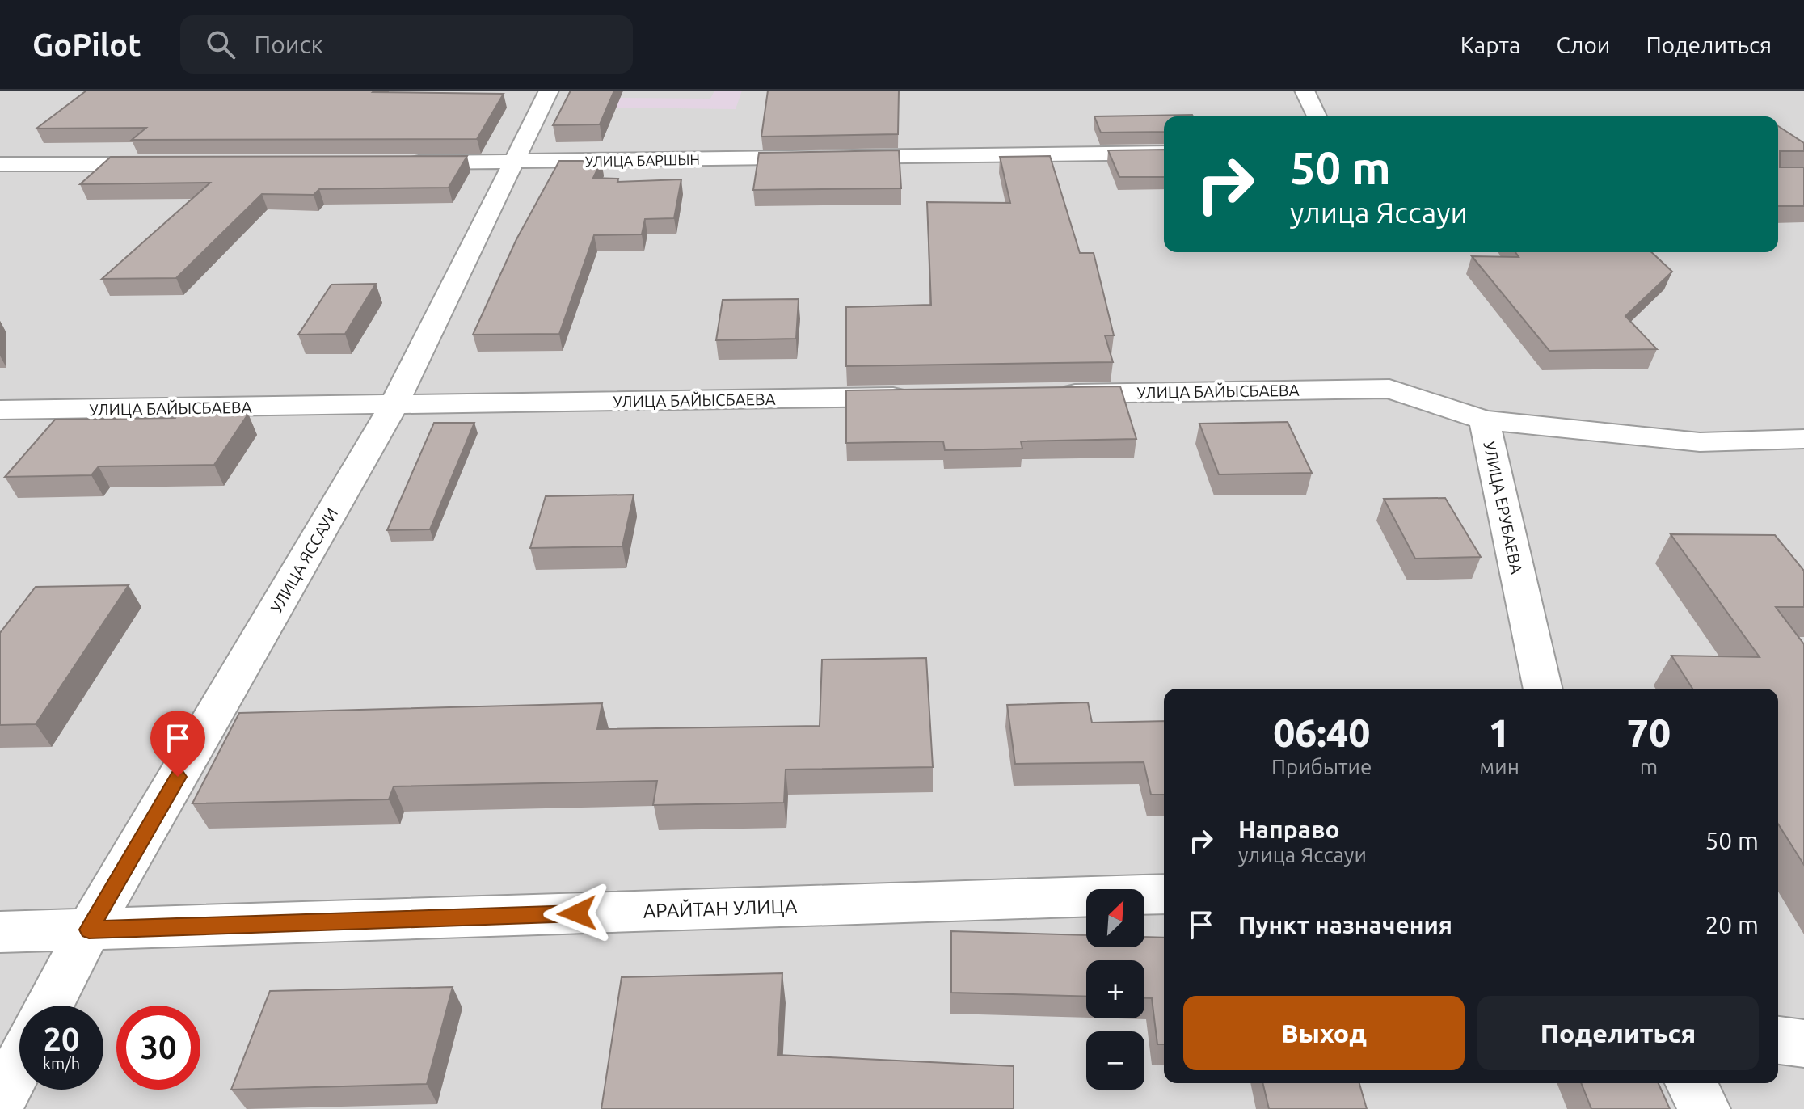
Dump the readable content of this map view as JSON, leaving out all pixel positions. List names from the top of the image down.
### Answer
{
  "streets": {
    "street": [
      "УЛИЦА БАРШЫН",
      "УЛИЦА БАЙЫСБАЕВА",
      "УЛИЦА ЕРУБАЕВА",
      "УЛИЦА ЯССАУИ",
      "АРАЙТАН УЛИЦА"
    ]
  },
  "crossings": [
    ["УЛИЦА БАРШЫН", "УЛИЦА ЯССАУИ"],
    ["УЛИЦА БАЙЫСБАЕВА", "УЛИЦА ЕРУБАЕВА"],
    ["УЛИЦА БАЙЫСБАЕВА", "УЛИЦА ЯССАУИ"],
    ["УЛИЦА ЯССАУИ", "АРАЙТАН УЛИЦА"]
  ],
  "north": "top right",
  "page": {
    "header": "GoPilot",
    "search": "Поиск",
    "nav": ["Карта", "Слои", "Поделиться"],
    "turn": ["50 m", "улица Яссауи"],
    "eta": [
      "06:40",
      "Прибытие",
      "1",
      "мин",
      "70",
      "m"
    ],
    "list": [
      {
        "name": "Направо",
        "note": "улица Яссауи",
        "value": "50 m"
      },
      {
        "name": "Пункт назначения",
        "value": "20 m"
      }
    ],
    "map_buttons": ["+", "−"],
    "buttons": ["Выход", "Поделиться"],
    "speed": "20 km/h",
    "limit": "30"
  }
}
